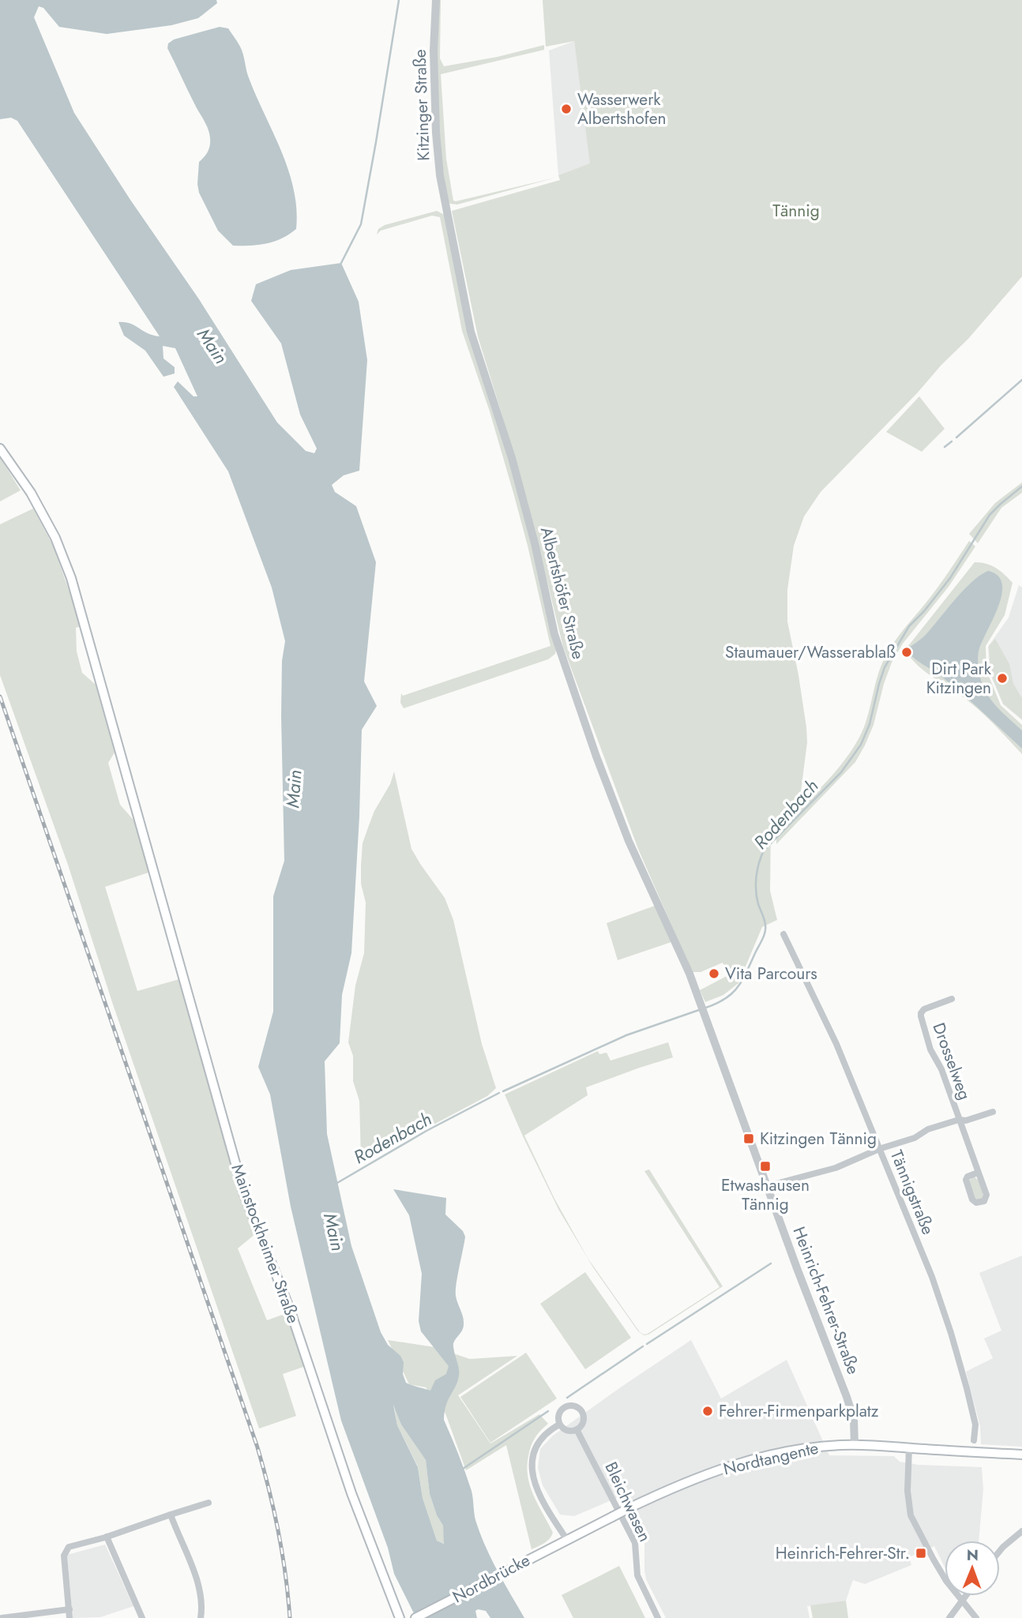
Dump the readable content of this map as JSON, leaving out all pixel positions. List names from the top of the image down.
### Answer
{
  "streets": {
    "main road": ["Mainstockheimer Straße", "Nordtangente", "Nordbrücke"],
    "street": [
      "Kitzinger Straße",
      "Albertshöfer Straße",
      "Drosselweg",
      "Tännigstraße",
      "Heinrich-Fehrer-Straße",
      "Bleichwasen"
    ]
  },
  "crossings": [
    ["Kitzinger Straße", "Albertshöfer Straße"],
    ["Albertshöfer Straße", "Heinrich-Fehrer-Straße"],
    ["Heinrich-Fehrer-Straße", "Nordtangente"],
    ["Nordtangente", "Bleichwasen"],
    ["Nordtangente", "Nordbrücke"]
  ],
  "water": ["Main", "Rodenbach"],
  "parks": ["Tännig"],
  "places": {
    "other": [
      "Wasserwerk Albertshofen",
      "Staumauer/Wasserablaß",
      "Dirt Park Kitzingen",
      "Vita Parcours",
      "Fehrer-Firmenparkplatz"
    ],
    "transit": ["Kitzingen Tännig", "Etwashausen Tännig", "Heinrich-Fehrer-Str."]
  },
  "north": "top"
}
